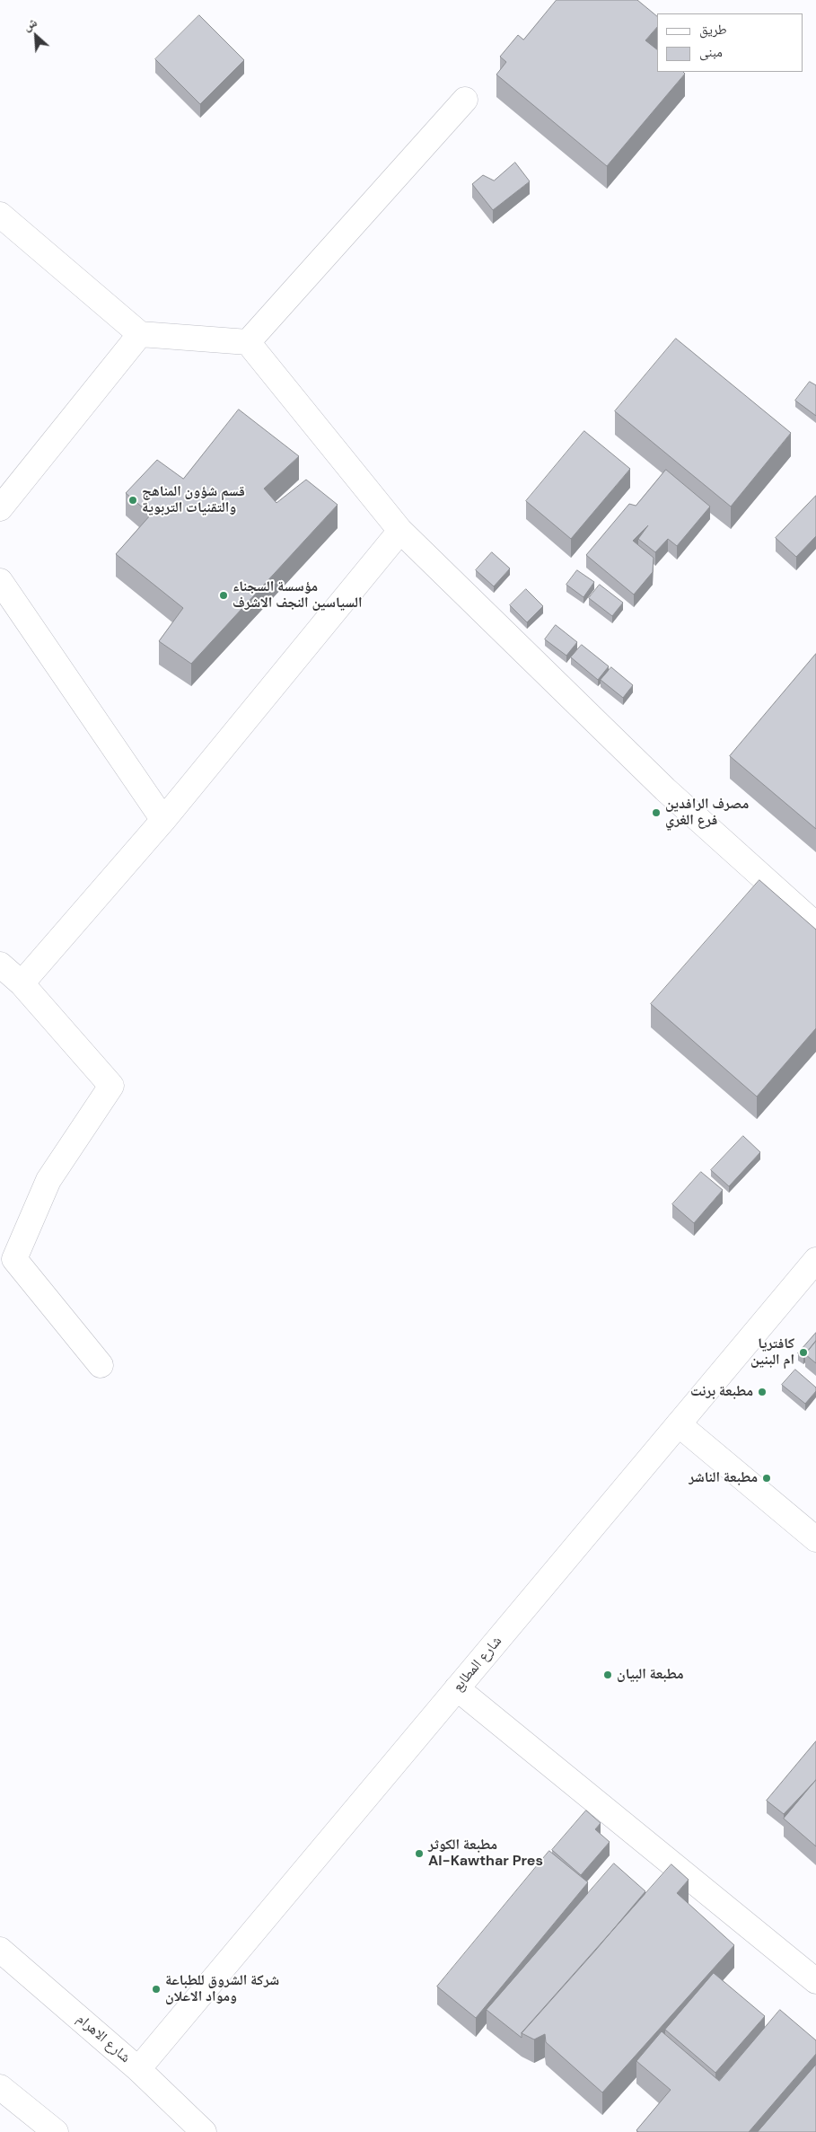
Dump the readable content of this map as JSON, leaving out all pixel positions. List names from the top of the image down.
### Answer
{
  "streets": {
    "street": ["شارع المطابع", "شارع الاهرام"]
  },
  "crossings": [
    ["شارع المطابع", "شارع الاهرام"]
  ],
  "places": [
    "قسم شؤون المناهج والتقنيات التربوية",
    "مؤسسة السجناء السياسين النجف الاشرف",
    "مصرف الرافدين فرع الغري",
    "كافتريا ام البنين",
    "مطبعة برنت",
    "مطبعة الناشر",
    "مطبعة البيان",
    "مطبعة الكوثر Al-Kawthar Pres",
    "شركة الشروق للطباعة ومواد الاعلان"
  ],
  "legend": ["طريق", "مبنى"],
  "north": "top left"
}
